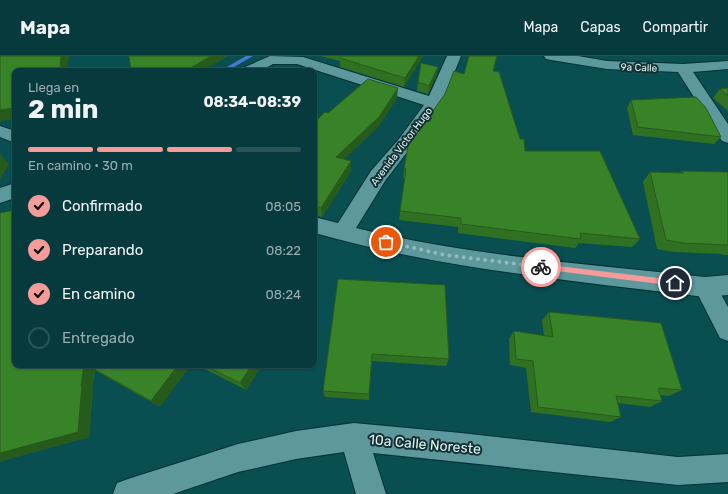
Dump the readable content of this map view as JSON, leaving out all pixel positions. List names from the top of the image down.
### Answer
{
  "streets": {
    "street": ["9a Calle", "Avenida Víctor Hugo", "10a Calle Noreste"]
  },
  "page": {
    "header": "Mapa",
    "nav": ["Mapa", "Capas", "Compartir"],
    "heading": ["2 min", "Llega en", "08:34–08:39"],
    "bar": "En camino · 30 m",
    "list": [
      ["Confirmado", "08:05"],
      ["Preparando", "08:22"],
      ["En camino", "08:24"],
      "Entregado"
    ]
  }
}
